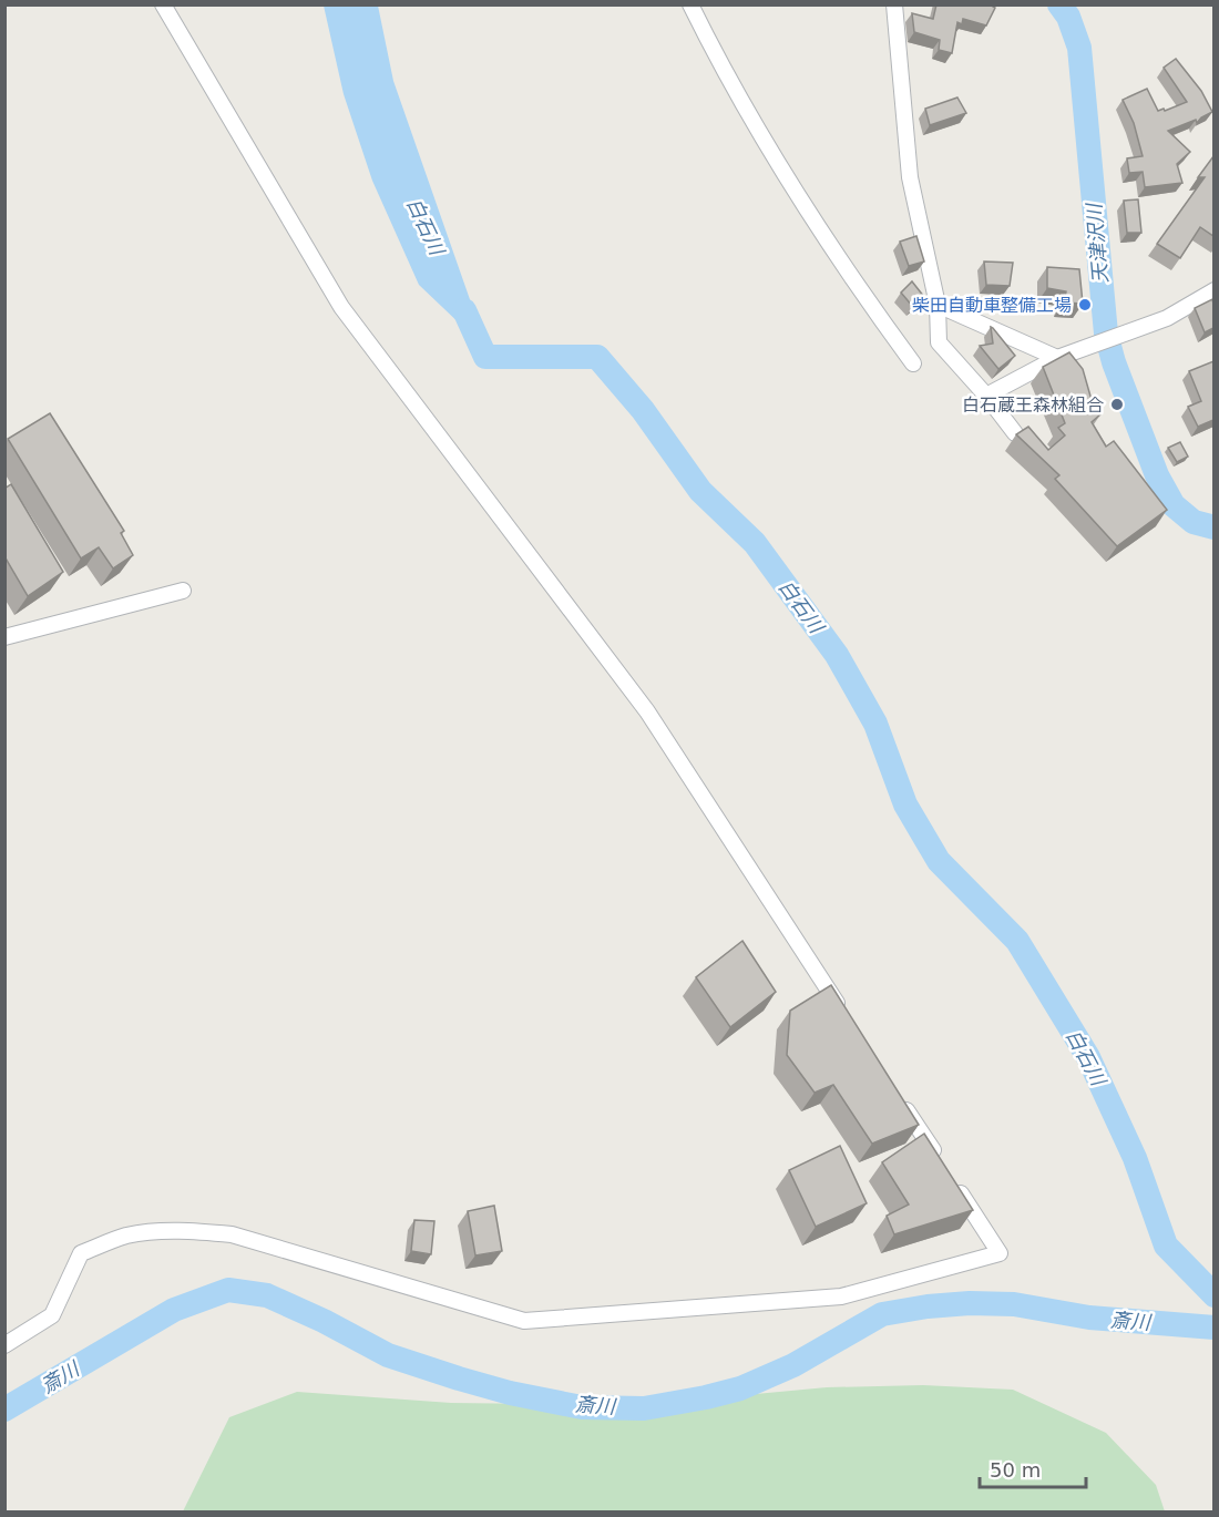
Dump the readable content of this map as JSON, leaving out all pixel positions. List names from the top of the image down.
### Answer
{
  "water": ["白石川", "天津沢川", "斎川"],
  "places": ["柴田自動車整備工場", "白石蔵王森林組合"],
  "scale_bar": "50 m"
}
